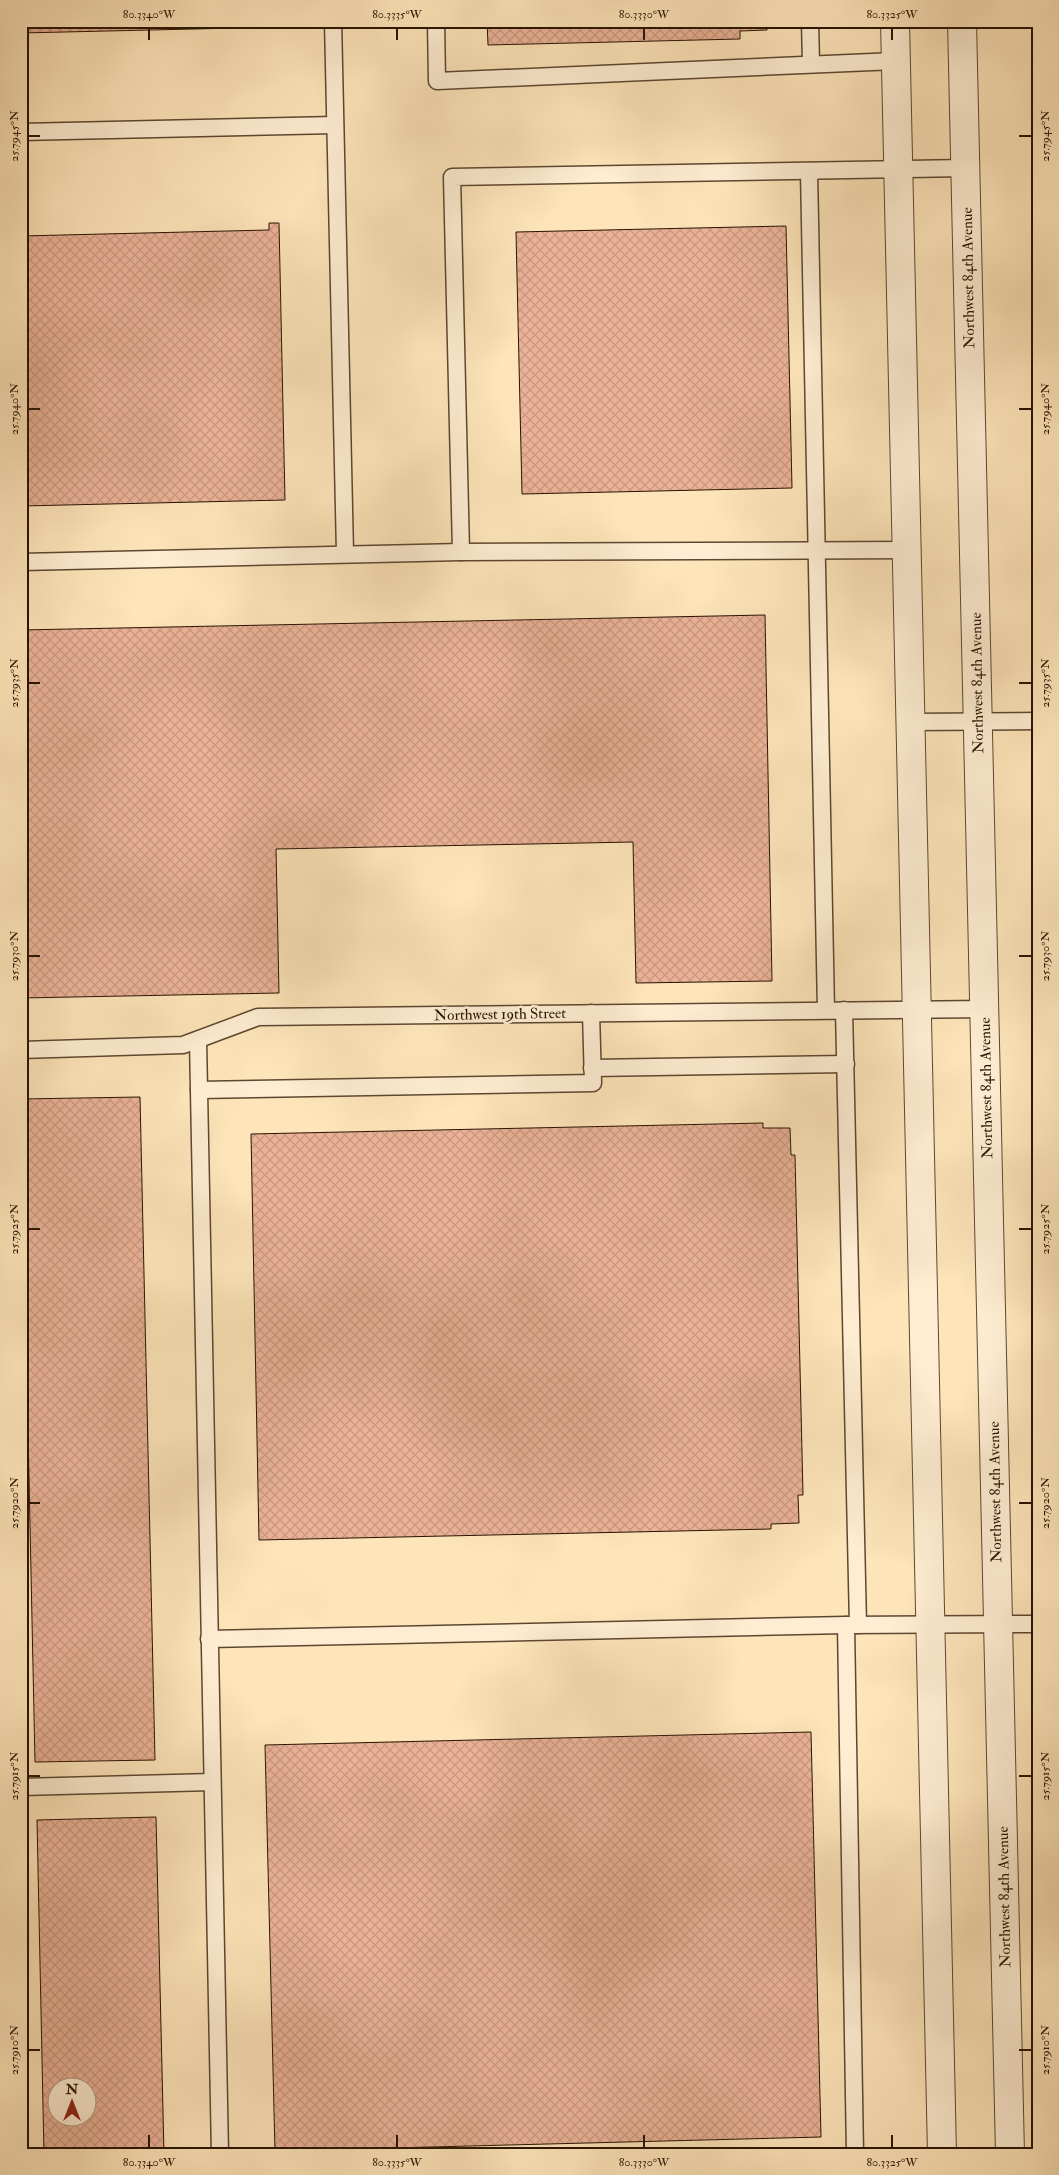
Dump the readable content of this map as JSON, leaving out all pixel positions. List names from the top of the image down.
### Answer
{
  "streets": {
    "street": ["Northwest 84th Avenue"],
    "lane": ["Northwest 19th Street"]
  },
  "crossings": [
    ["Northwest 84th Avenue", "Northwest 19th Street"]
  ],
  "north": "top",
  "coordinates": [
    "80.3340°W",
    "80.3335°W",
    "80.3330°W",
    "80.3325°W",
    "25.7945°N",
    "25.7940°N",
    "25.7935°N",
    "25.7930°N",
    "25.7925°N",
    "25.7920°N",
    "25.7915°N",
    "25.7910°N"
  ]
}
